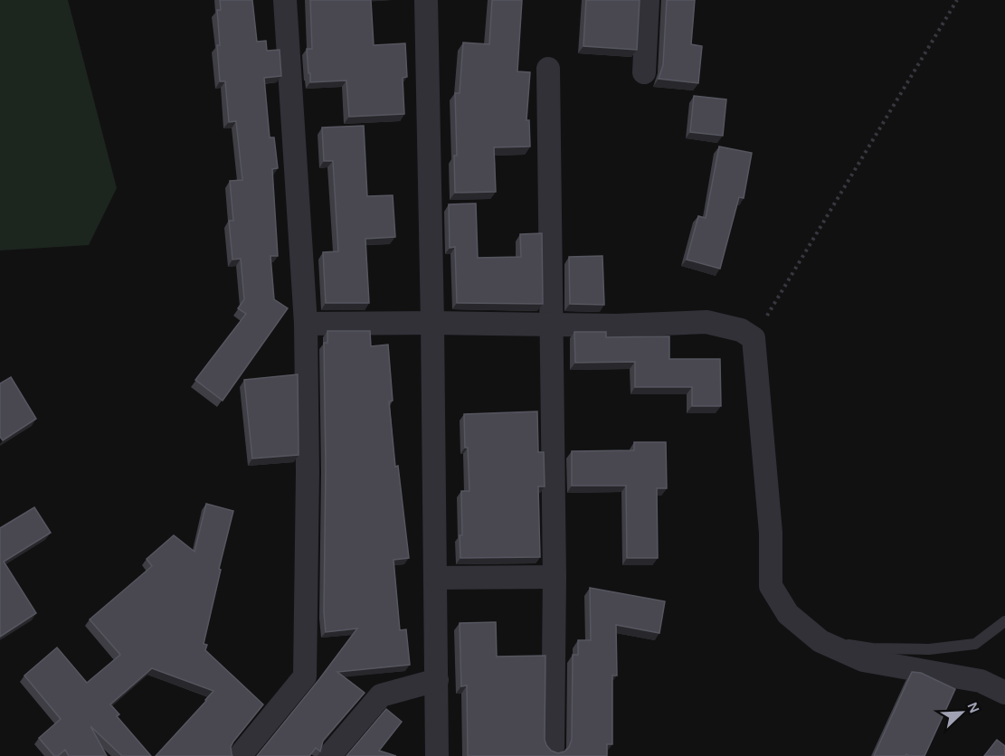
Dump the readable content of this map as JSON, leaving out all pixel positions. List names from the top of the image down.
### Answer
{
  "north": "top right"
}
